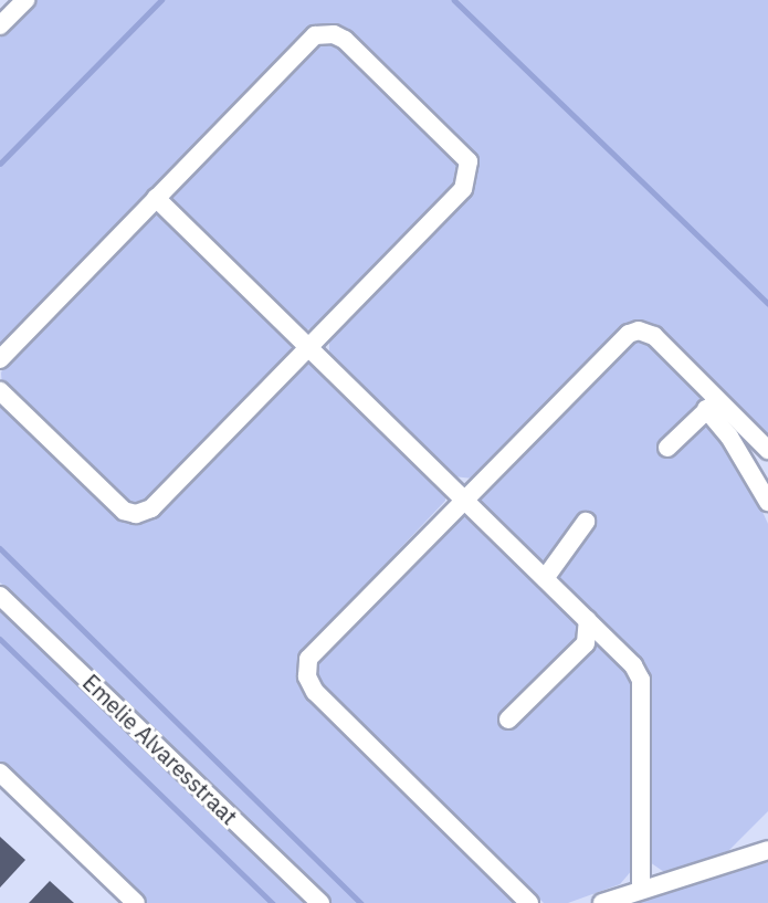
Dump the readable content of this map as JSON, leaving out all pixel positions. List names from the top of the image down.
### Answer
{
  "streets": {
    "street": ["Emelie Alvaresstraat"]
  }
}
